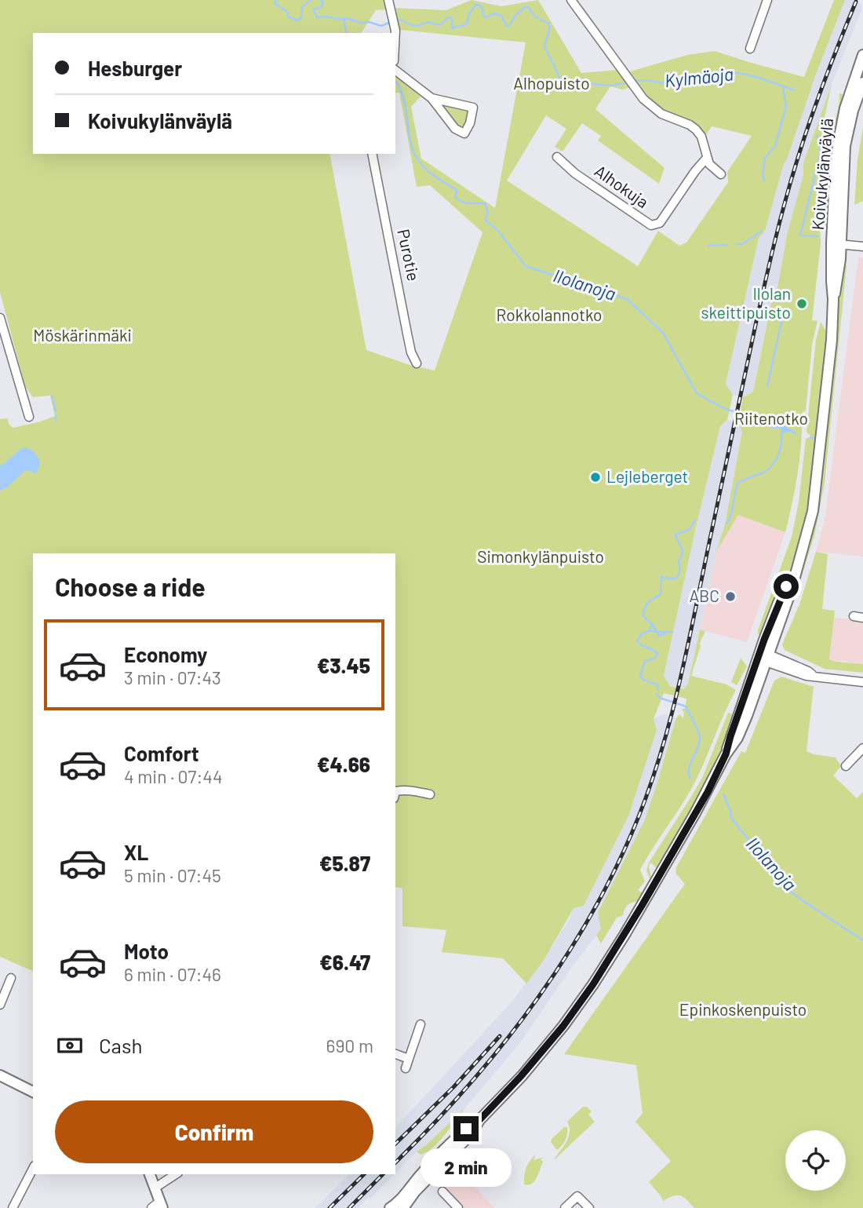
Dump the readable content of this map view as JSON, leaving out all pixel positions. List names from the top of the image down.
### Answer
{
  "streets": {
    "main road": ["Koivukylänväylä"],
    "street": ["Alhokuja", "Purotie"]
  },
  "water": ["Kylmäoja", "Ilolanoja"],
  "parks": [
    "Alhopuisto",
    "Rokkolannotko",
    "Möskärinmäki",
    "Riitenotko",
    "Simonkylänpuisto",
    "Epinkoskenpuisto"
  ],
  "places": ["Ilolan skeittipuisto", "Lejleberget", "ABC"],
  "page": {
    "banner": ["Hesburger", "Koivukylänväylä"],
    "heading": "Choose a ride",
    "list": [
      {
        "name": "Economy",
        "note": "3 min · 07:43",
        "value": "€3.45"
      },
      {
        "name": "Comfort",
        "note": "4 min · 07:44",
        "value": "€4.66"
      },
      {
        "name": "XL",
        "note": "5 min · 07:45",
        "value": "€5.87"
      },
      {
        "name": "Moto",
        "note": "6 min · 07:46",
        "value": "€6.47"
      }
    ],
    "pay": ["Cash", "690 m"],
    "buttons": "Confirm",
    "bubble": "2 min"
  }
}
